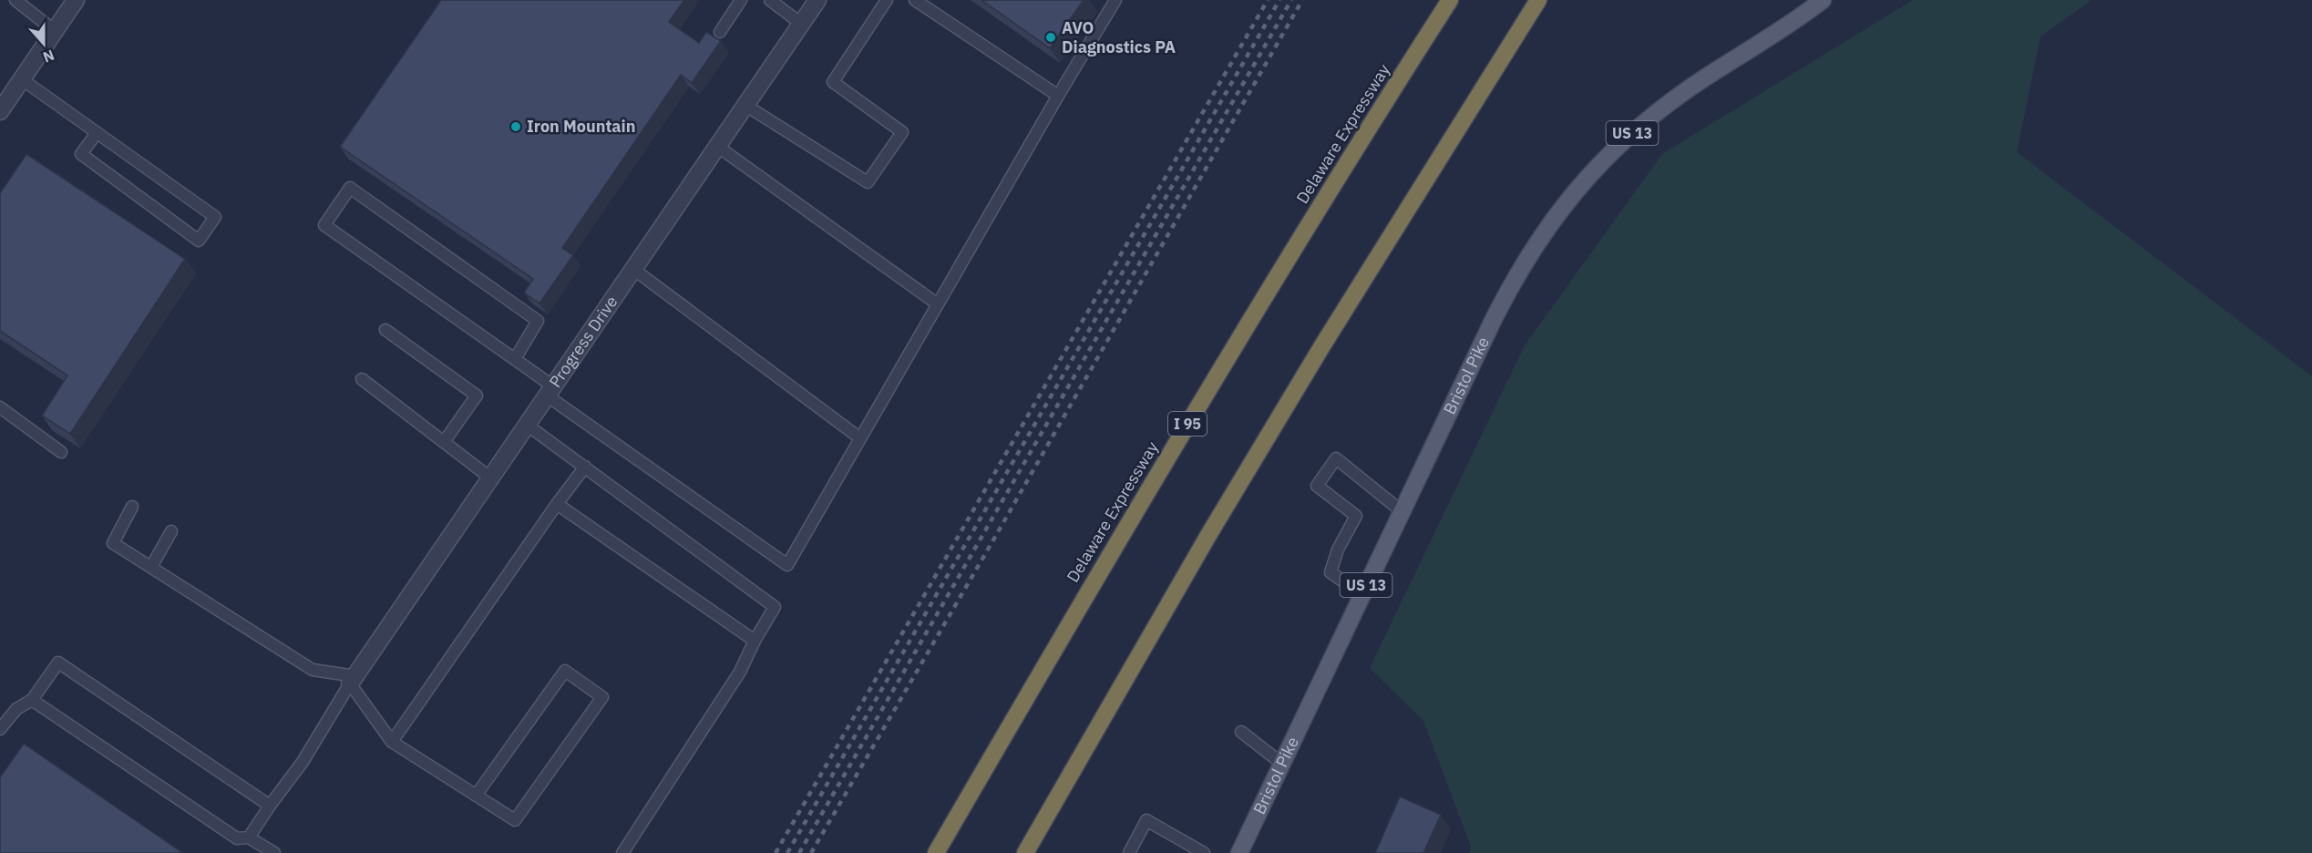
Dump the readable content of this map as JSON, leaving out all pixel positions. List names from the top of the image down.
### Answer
{
  "streets": {
    "highway": ["Delaware Expressway", "I 95"],
    "main road": ["US 13", "Bristol Pike"],
    "street": ["Progress Drive"]
  },
  "places": ["AVO Diagnostics PA", "Iron Mountain"],
  "north": "bottom"
}
